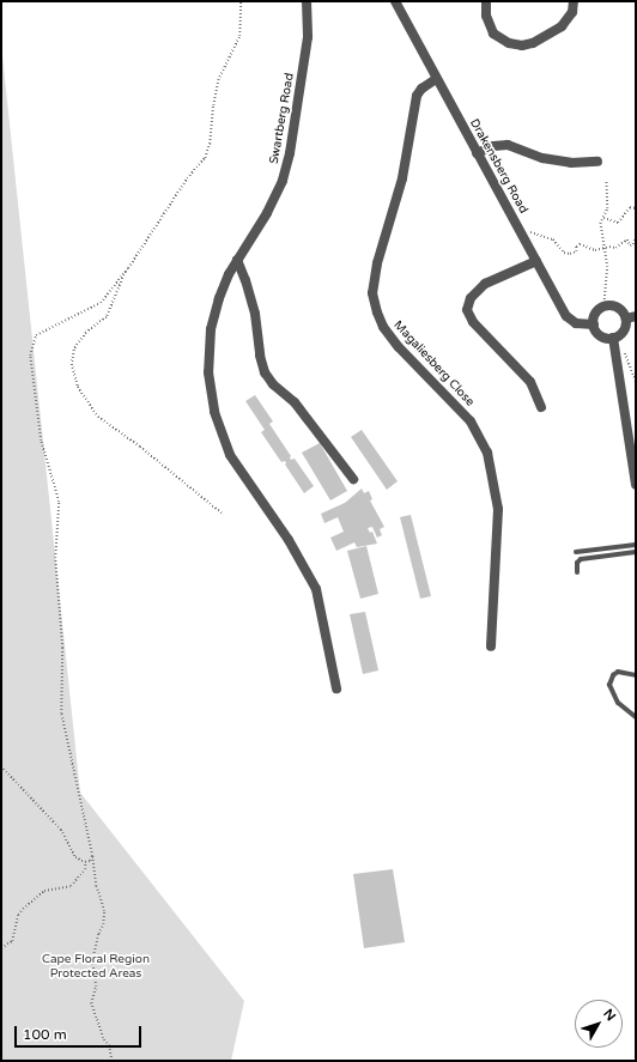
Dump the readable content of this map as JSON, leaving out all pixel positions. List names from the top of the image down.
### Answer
{
  "streets": {
    "street": ["Swartberg Road", "Drakensberg Road", "Magaliesberg Close"]
  },
  "crossings": [
    ["Drakensberg Road", "Magaliesberg Close"]
  ],
  "parks": ["Cape Floral Region Protected Areas"],
  "scale_bar": "100 m",
  "north": "top right"
}
